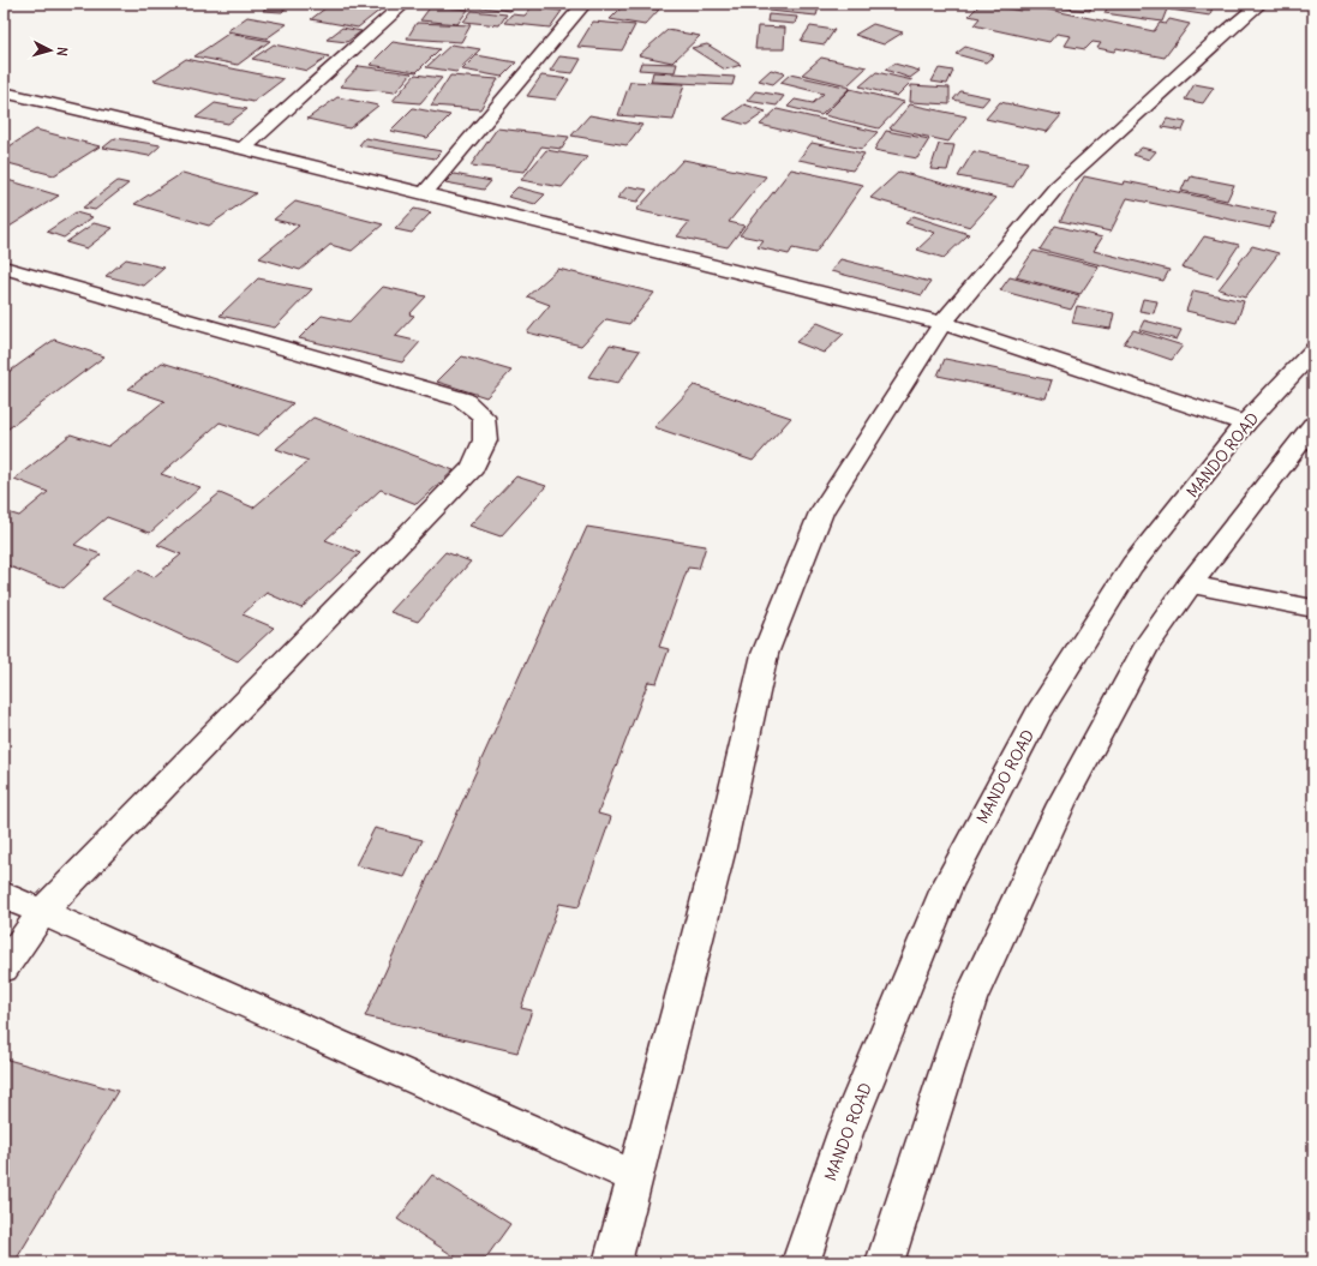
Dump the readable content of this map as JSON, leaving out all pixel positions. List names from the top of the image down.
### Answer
{
  "streets": {
    "main road": ["MANDO ROAD"]
  },
  "north": "right"
}
